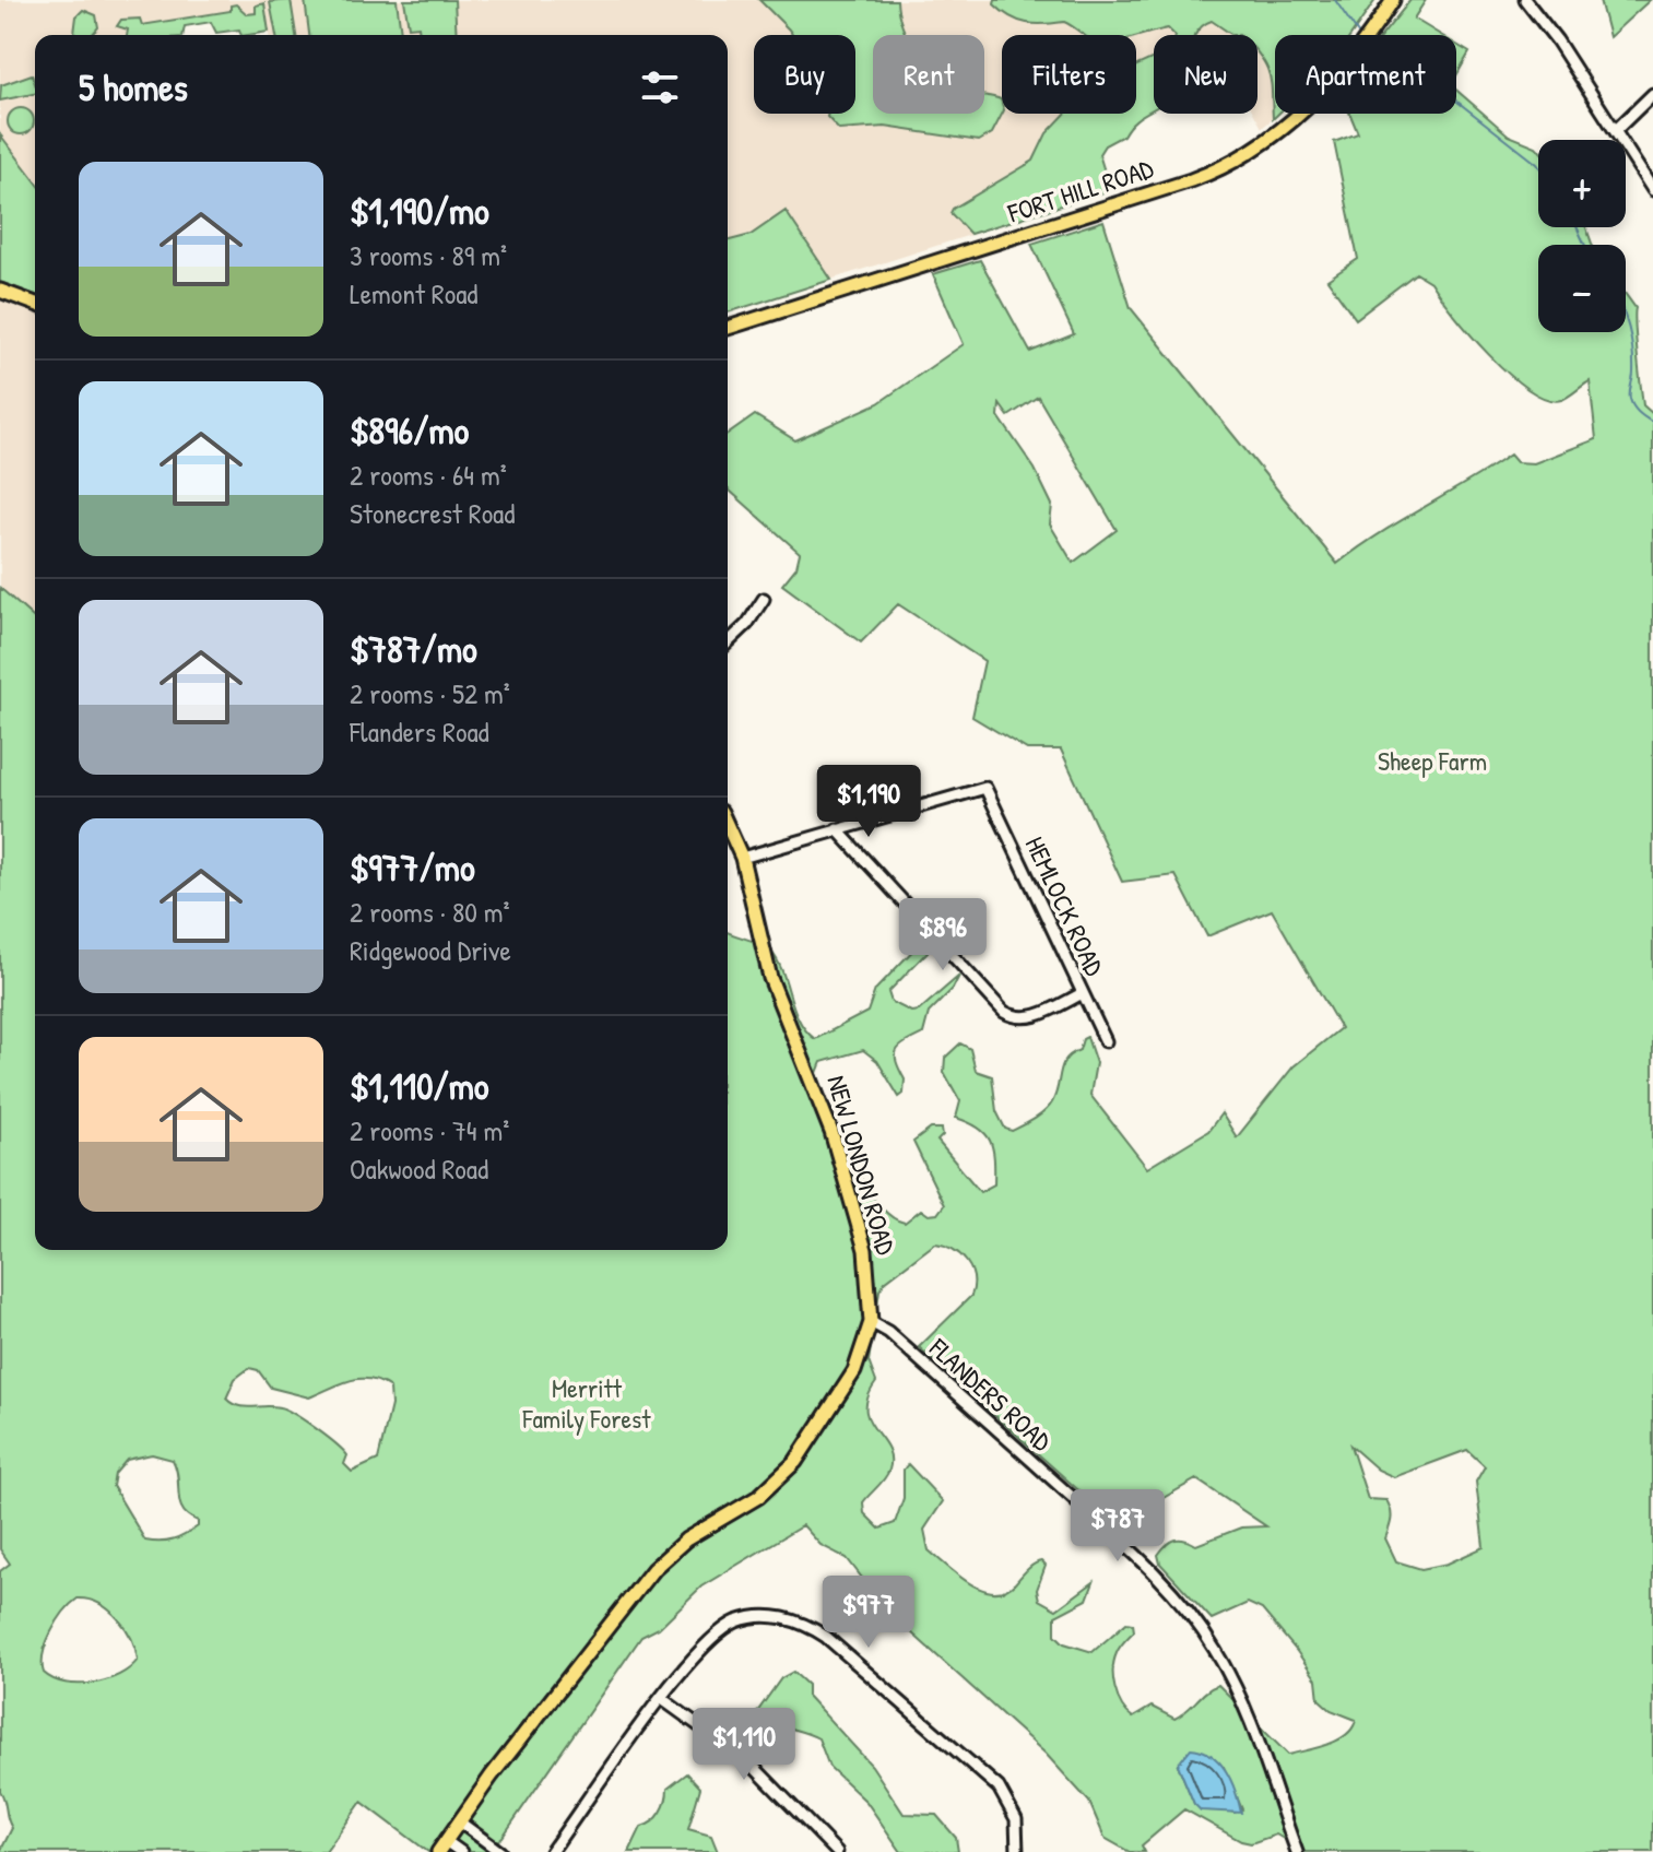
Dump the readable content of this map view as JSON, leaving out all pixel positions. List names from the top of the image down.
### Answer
{
  "streets": {
    "main road": ["FORT HILL ROAD", "NEW LONDON ROAD"],
    "street": ["HEMLOCK ROAD", "FLANDERS ROAD"]
  },
  "crossings": [
    ["NEW LONDON ROAD", "FLANDERS ROAD"]
  ],
  "parks": ["Sheep Farm", "Merritt Family Forest"],
  "page": {
    "chip": [
      "Buy",
      "Rent",
      "Filters",
      "New",
      "Apartment"
    ],
    "heading": "5 homes",
    "map_buttons": ["+", "−"],
    "list": [
      {
        "name": "$1,190/mo",
        "note": "3 rooms · 89 m² · Lemont Road"
      },
      {
        "name": "$896/mo",
        "note": "2 rooms · 64 m² · Stonecrest Road"
      },
      {
        "name": "$787/mo",
        "note": "2 rooms · 52 m² · Flanders Road"
      },
      {
        "name": "$977/mo",
        "note": "2 rooms · 80 m² · Ridgewood Drive"
      },
      {
        "name": "$1,110/mo",
        "note": "2 rooms · 74 m² · Oakwood Road"
      }
    ],
    "price": [
      "$1,190",
      "$896",
      "$787",
      "$977",
      "$1,110"
    ]
  }
}
